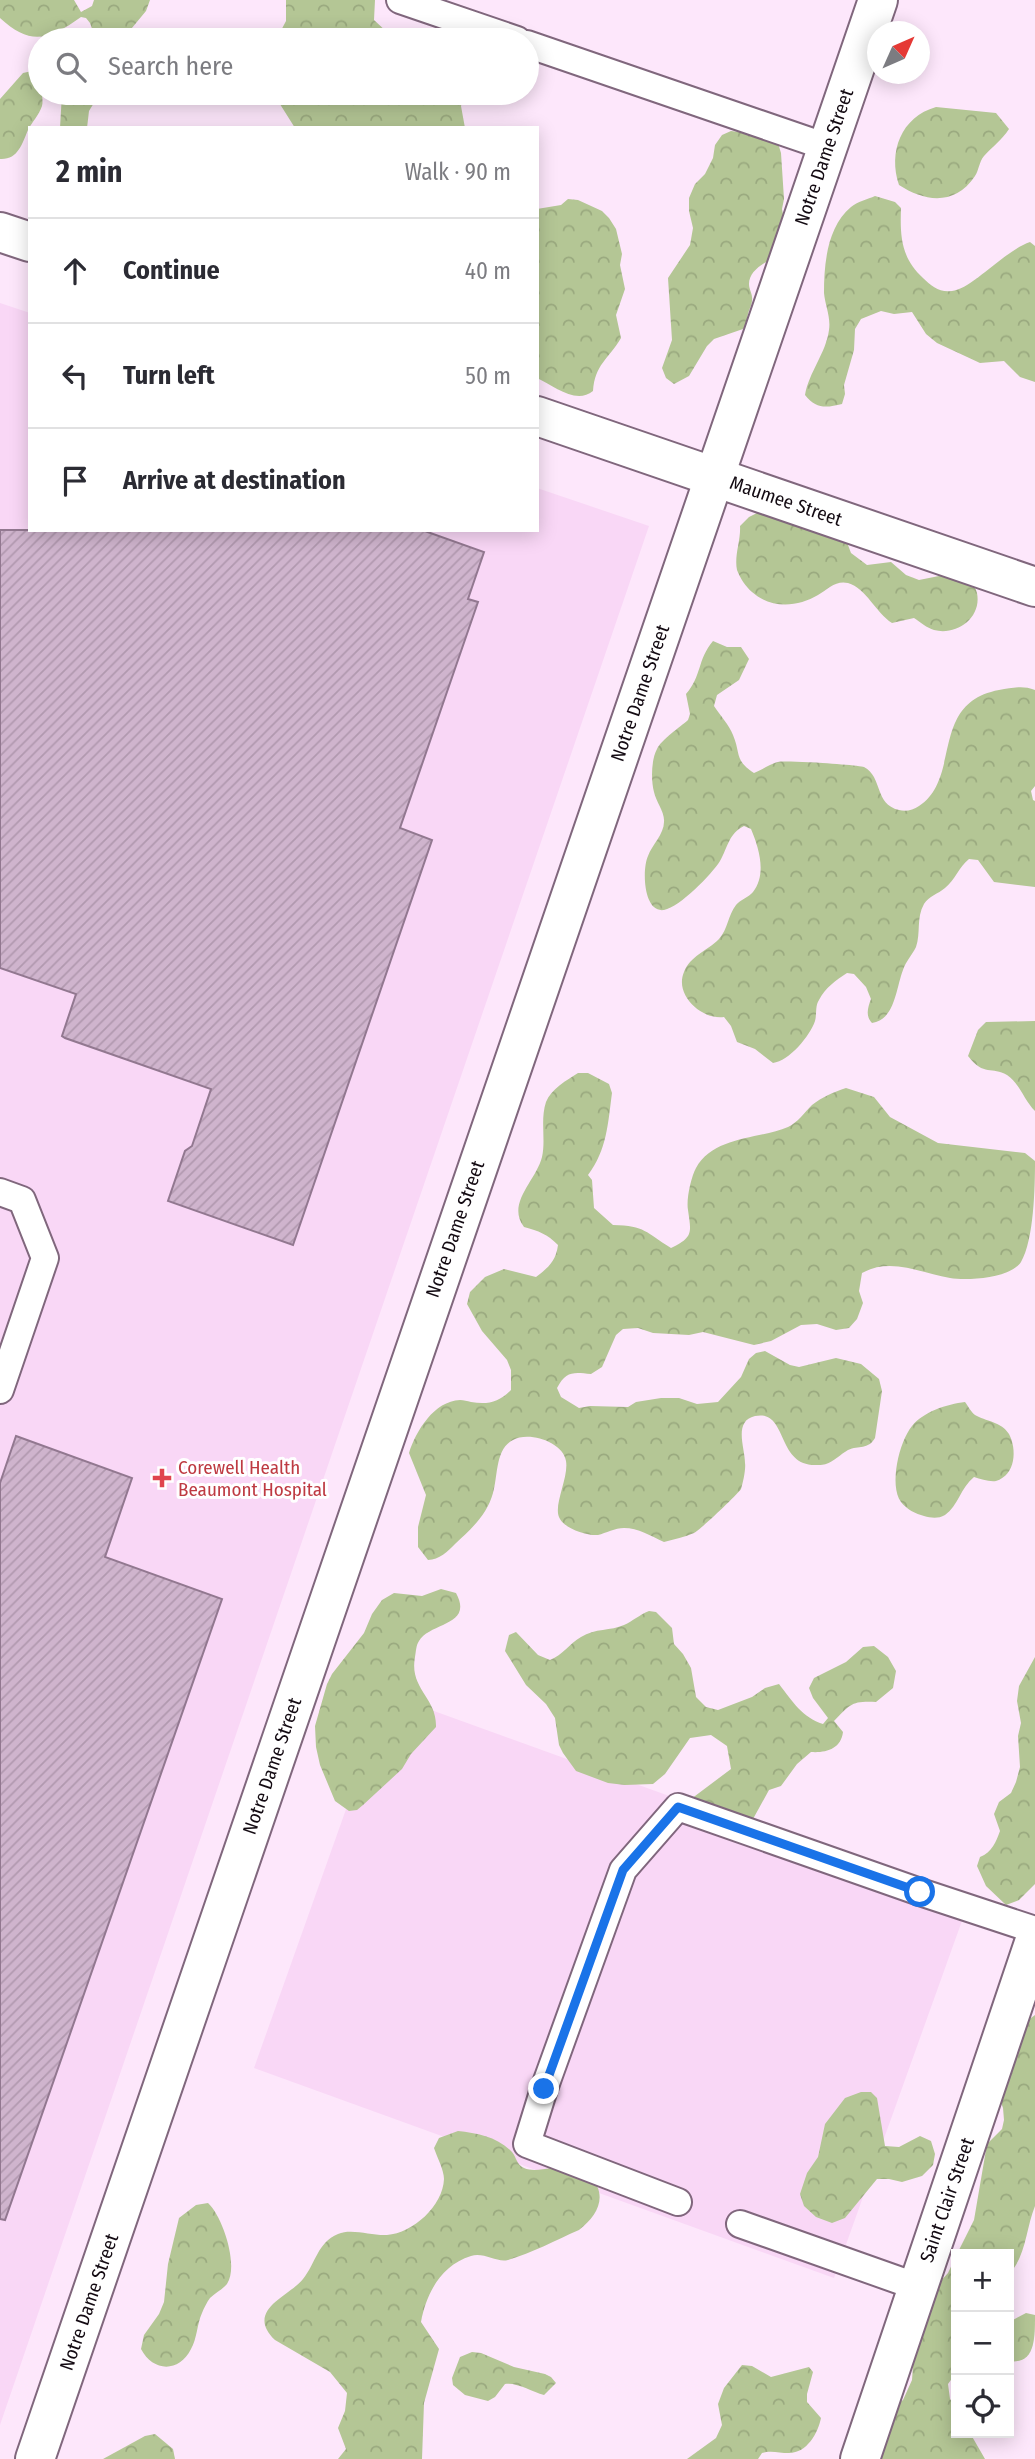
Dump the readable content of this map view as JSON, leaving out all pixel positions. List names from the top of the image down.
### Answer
{
  "streets": {
    "street": ["Notre Dame Street", "Maumee Street", "Saint Clair Street"]
  },
  "crossings": [
    ["Notre Dame Street", "Maumee Street"]
  ],
  "places": {
    "health": ["Corewell Health Beaumont Hospital"]
  },
  "north": "top right",
  "page": {
    "search": "Search here",
    "heading": ["2 min", "Walk · 90 m"],
    "list": [
      ["Continue", "40 m"],
      ["Turn left", "50 m"],
      "Arrive at destination"
    ],
    "map_buttons": ["+", "−"]
  }
}
